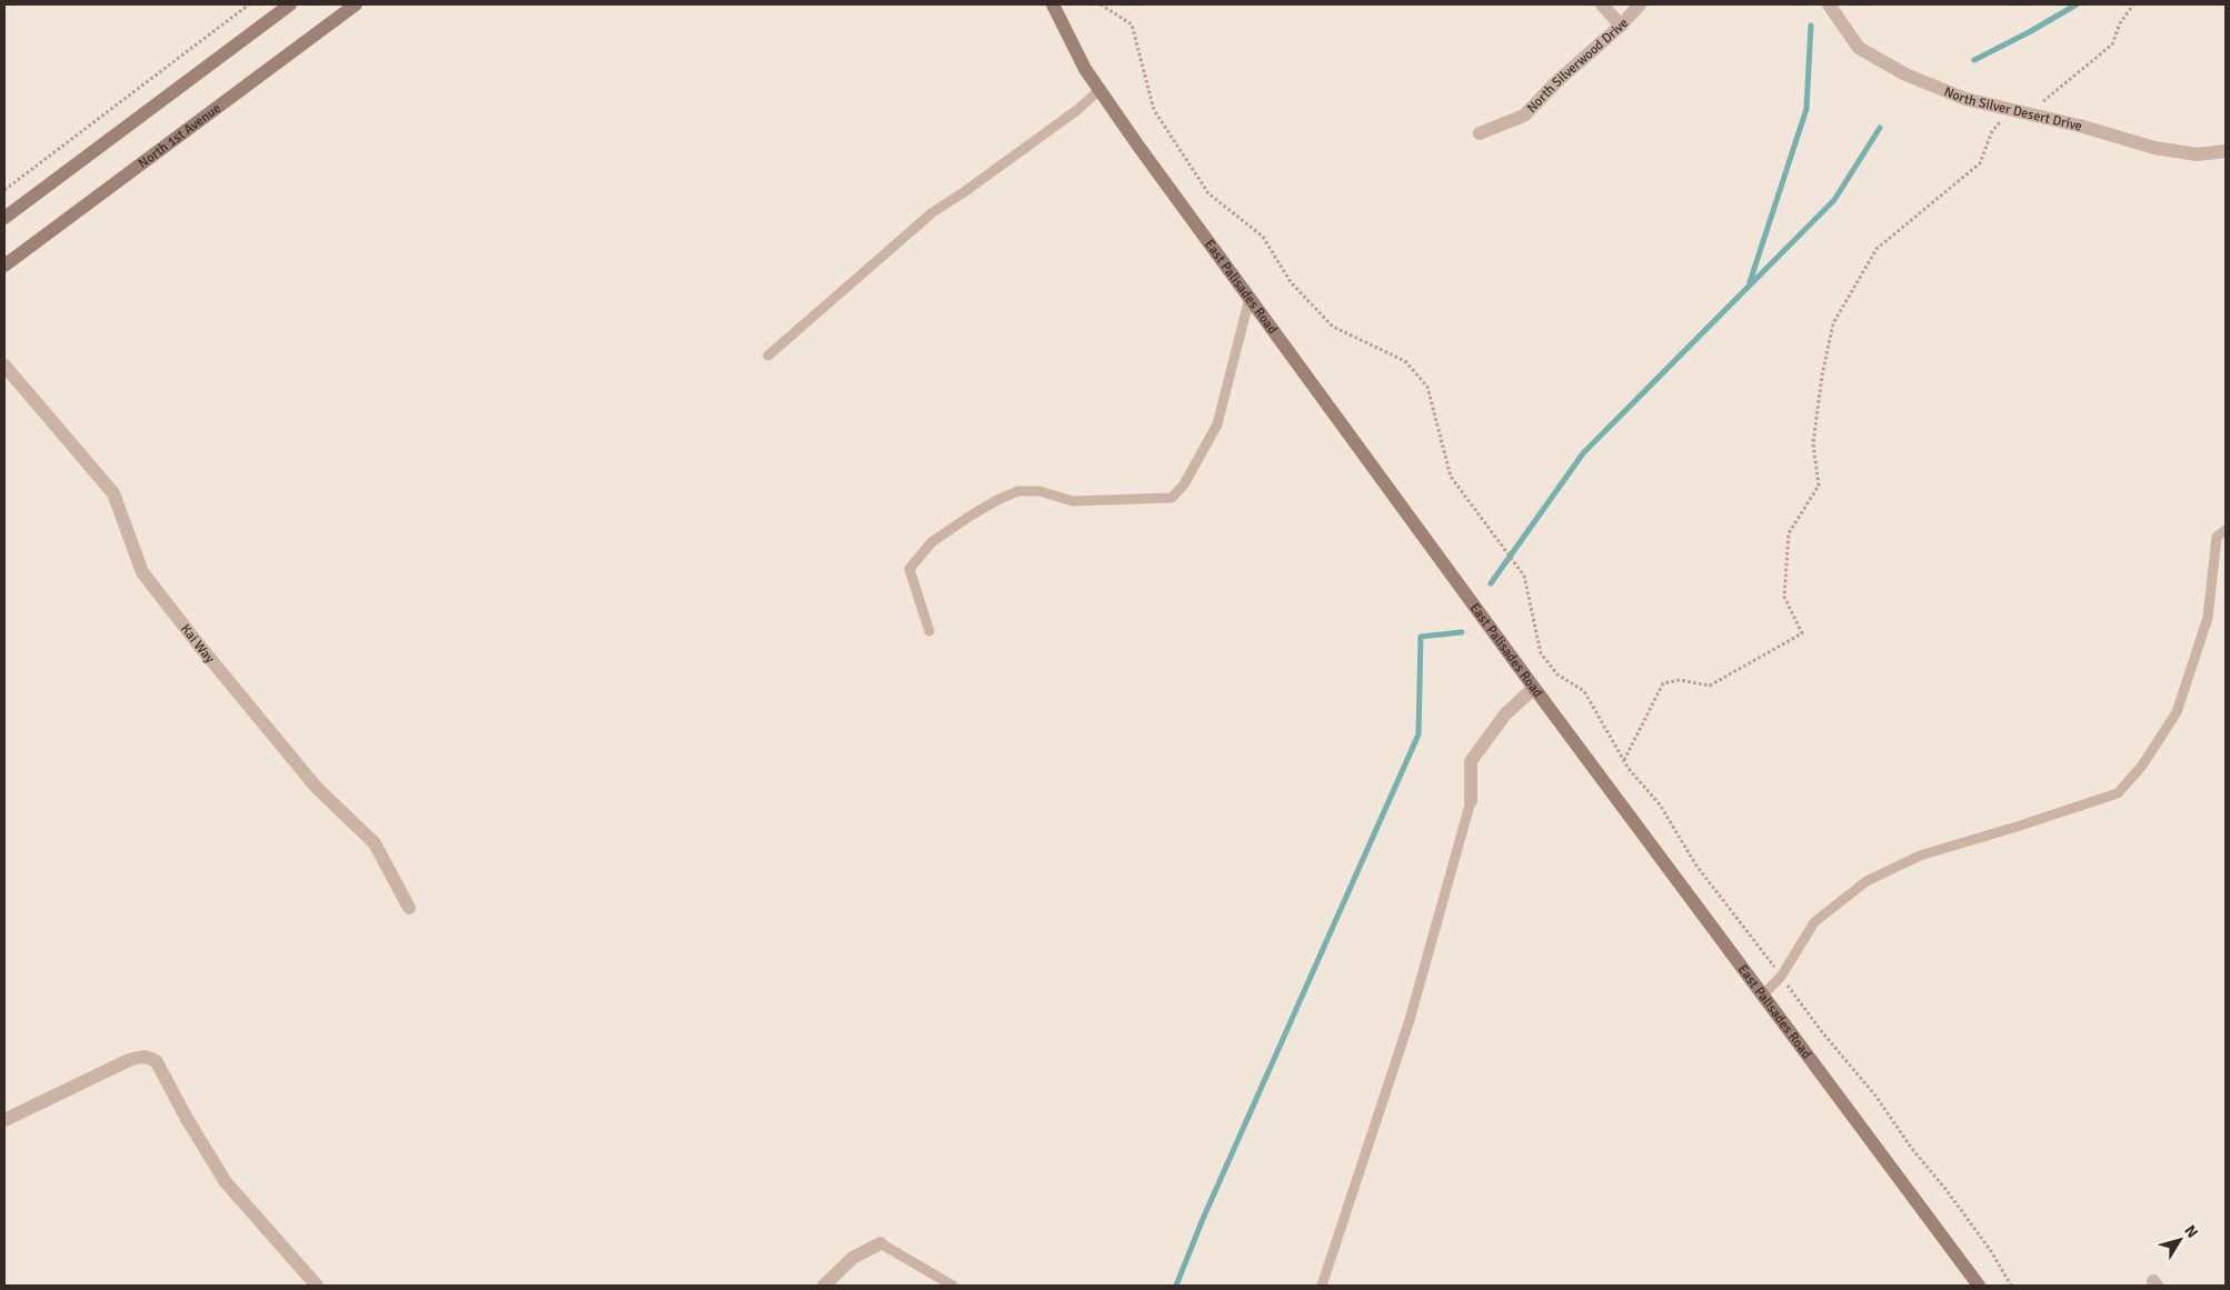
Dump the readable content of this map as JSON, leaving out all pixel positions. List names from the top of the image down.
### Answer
{
  "streets": {
    "street": [
      "North Silverwood Drive",
      "North Silver Desert Drive",
      "North 1st Avenue",
      "East Palisades Road",
      "Kai Way"
    ]
  },
  "north": "top right"
}
